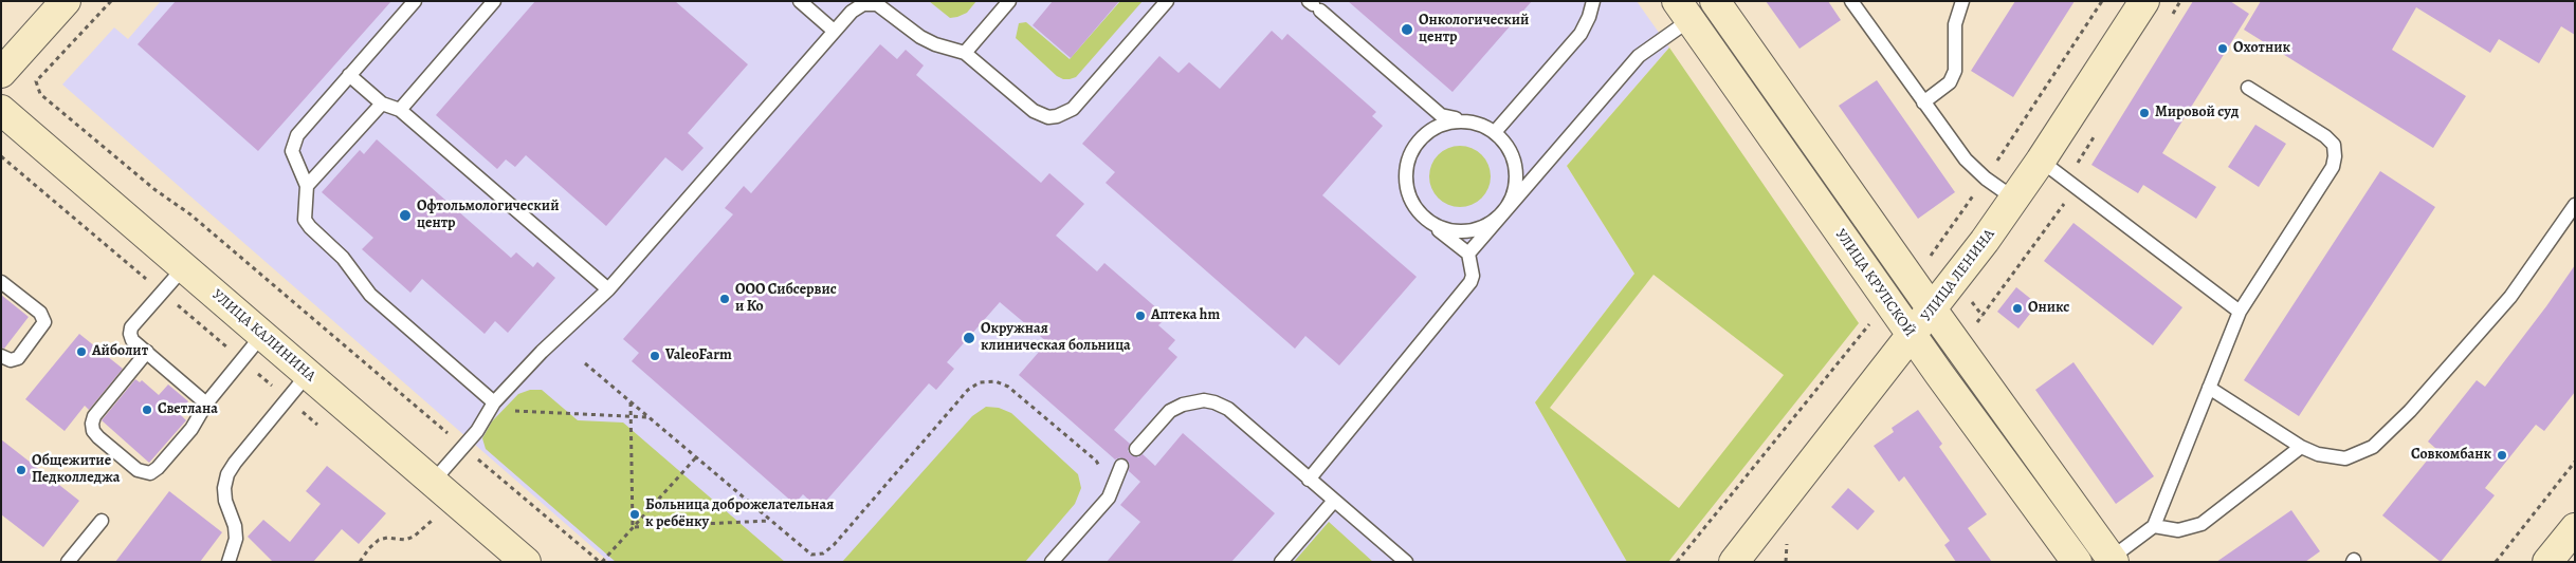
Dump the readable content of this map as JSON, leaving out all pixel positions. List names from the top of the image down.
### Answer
{
  "streets": {
    "main road": ["УЛИЦА ЛЕНИНА", "УЛИЦА КРУПСКОЙ", "УЛИЦА КАЛИНИНА"]
  },
  "crossings": [
    ["УЛИЦА ЛЕНИНА", "УЛИЦА КРУПСКОЙ"]
  ],
  "places": [
    "Онкологический центр",
    "Охотник",
    "Мировой суд",
    "Офтольмологический центр",
    "ООО Сибсервис и Ко",
    "Оникс",
    "Аптека hm",
    "Окружная клиническая больница",
    "Айболит",
    "ValeoFarm",
    "Светлана",
    "Совкомбанк",
    "Общежитие Педколледжа",
    "Больница доброжелательная к ребёнку"
  ]
}
